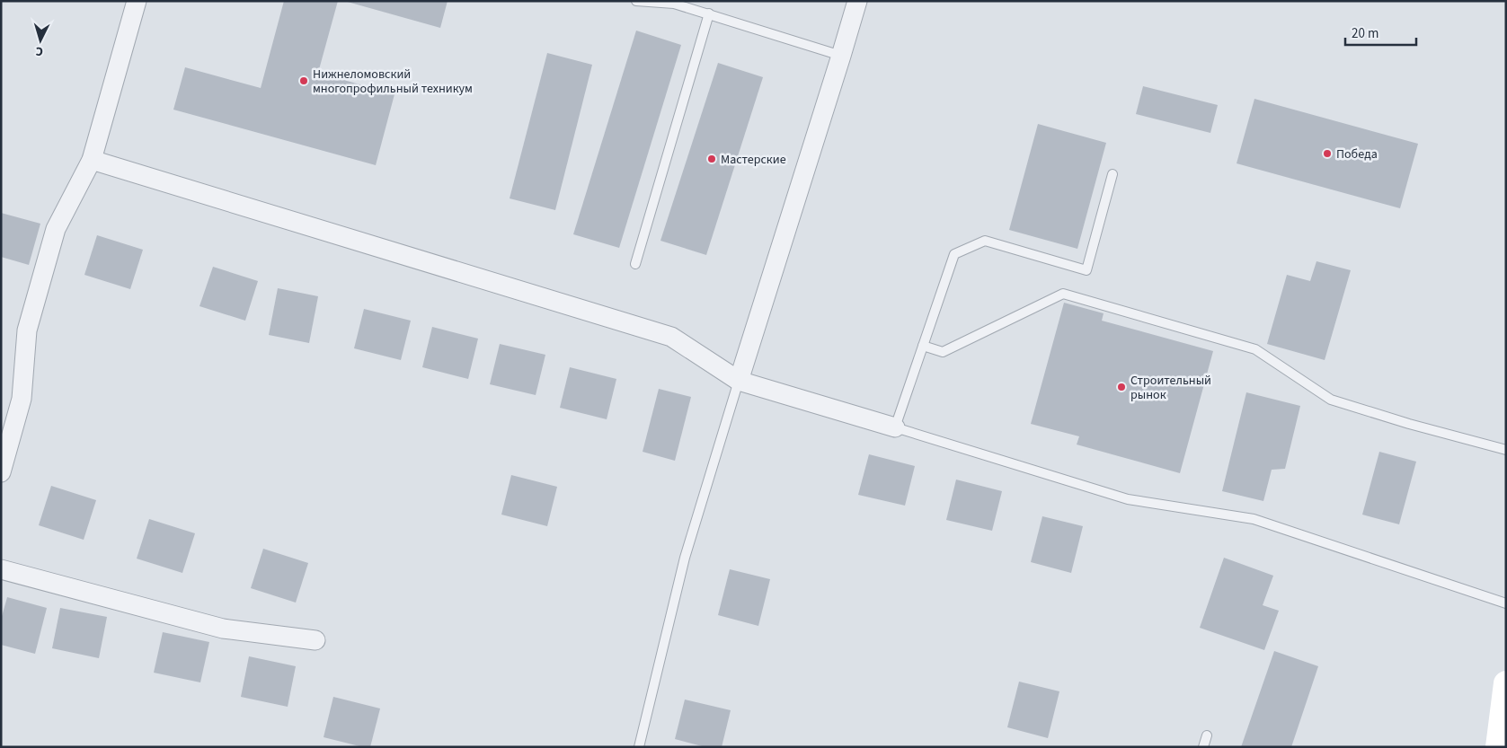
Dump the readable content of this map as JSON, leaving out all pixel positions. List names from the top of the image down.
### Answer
{
  "places": [
    "Нижнеломовский многопрофильный техникум",
    "Победа",
    "Мастерские",
    "Строительный рынок"
  ],
  "scale_bar": "20 m",
  "north": "bottom"
}
